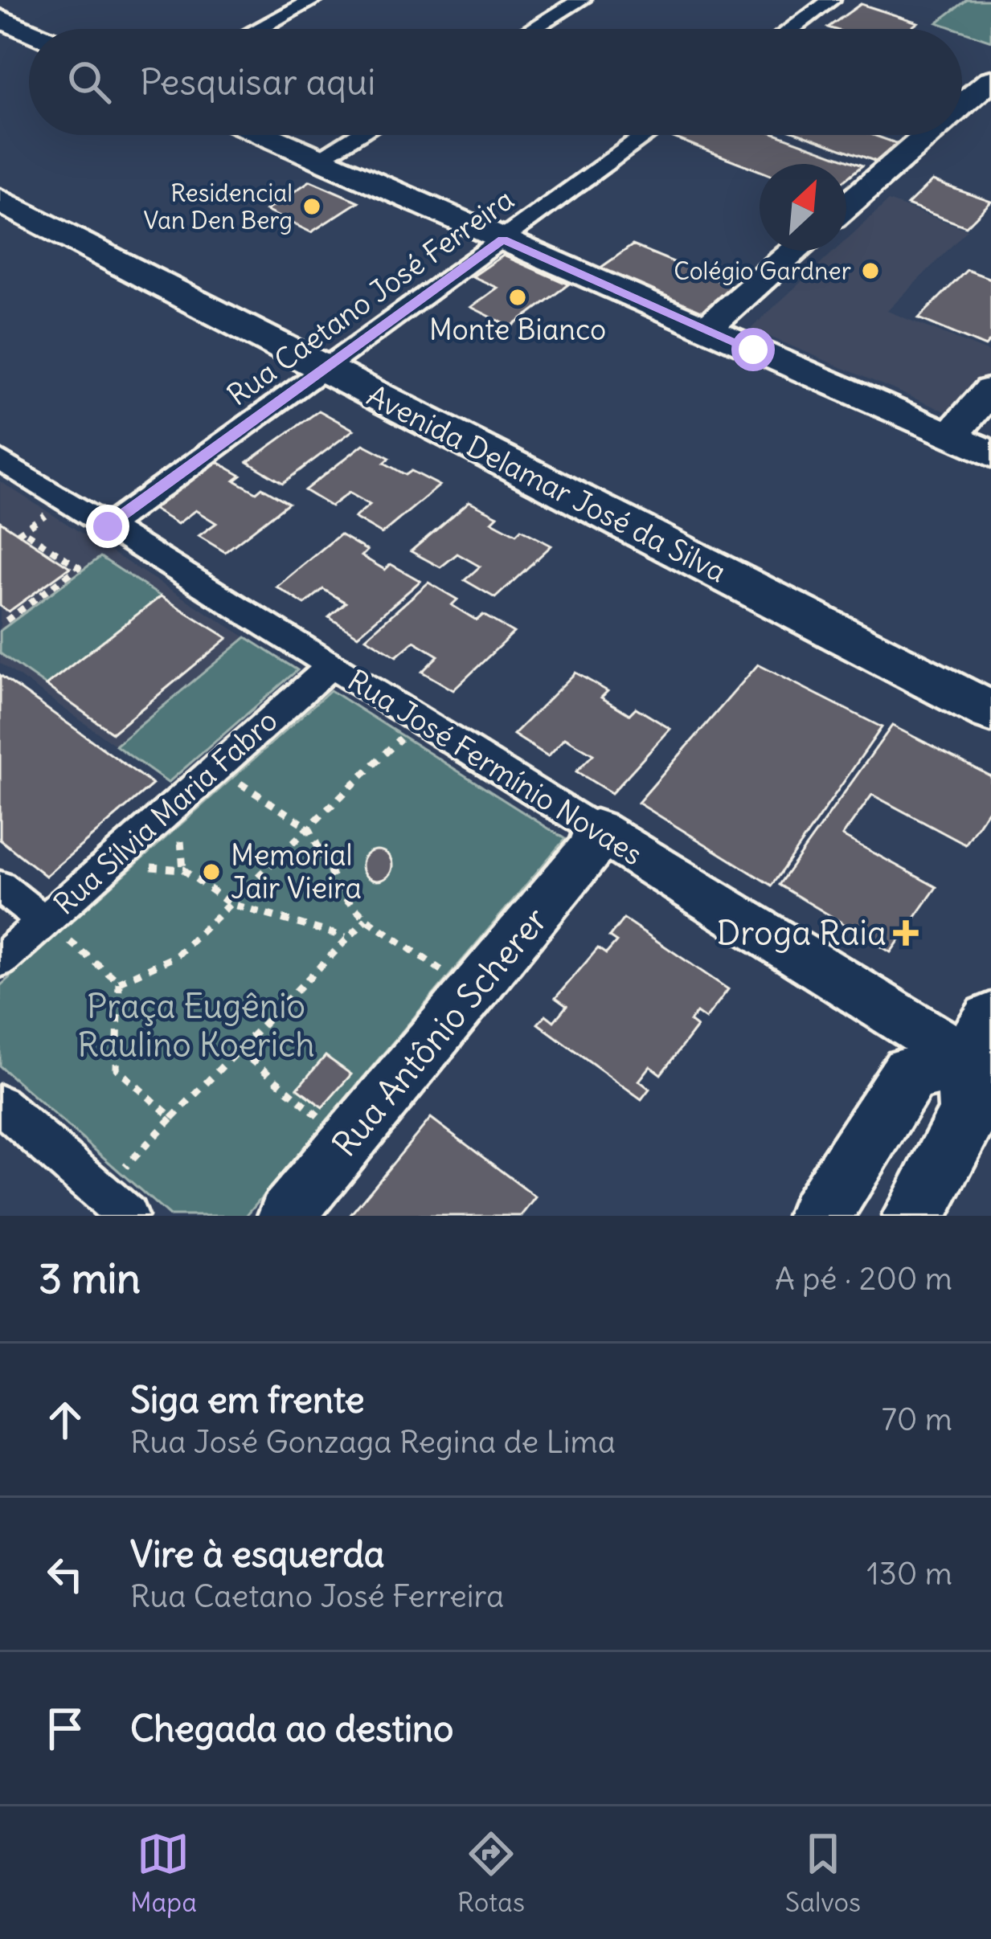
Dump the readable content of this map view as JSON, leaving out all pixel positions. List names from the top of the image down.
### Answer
{
  "streets": {
    "main road": ["Avenida Delamar José da Silva"],
    "street": [
      "Rua Caetano José Ferreira",
      "Rua José Fermínio Novaes",
      "Rua Sílvia Maria Fabro",
      "Rua Antônio Scherer"
    ]
  },
  "crossings": [
    ["Rua Caetano José Ferreira", "Avenida Delamar José da Silva"],
    ["Rua Caetano José Ferreira", "Rua José Fermínio Novaes"],
    ["Rua José Fermínio Novaes", "Rua Sílvia Maria Fabro"],
    ["Rua José Fermínio Novaes", "Rua Antônio Scherer"]
  ],
  "parks": ["Praça Eugênio Raulino Koerich"],
  "places": {
    "other": [
      "Residencial Van Den Berg",
      "Colégio Gardner",
      "Monte Bianco",
      "Memorial Jair Vieira"
    ],
    "health": ["Droga Raia"]
  },
  "north": "top right",
  "page": {
    "search": "Pesquisar aqui",
    "heading": ["3 min", "A pé · 200 m"],
    "list": [
      ["Siga em frente", "Rua José Gonzaga Regina de Lima", "70 m"],
      ["Vire à esquerda", "Rua Caetano José Ferreira", "130 m"],
      "Chegada ao destino"
    ],
    "nav": ["Mapa", "Rotas", "Salvos"]
  }
}
